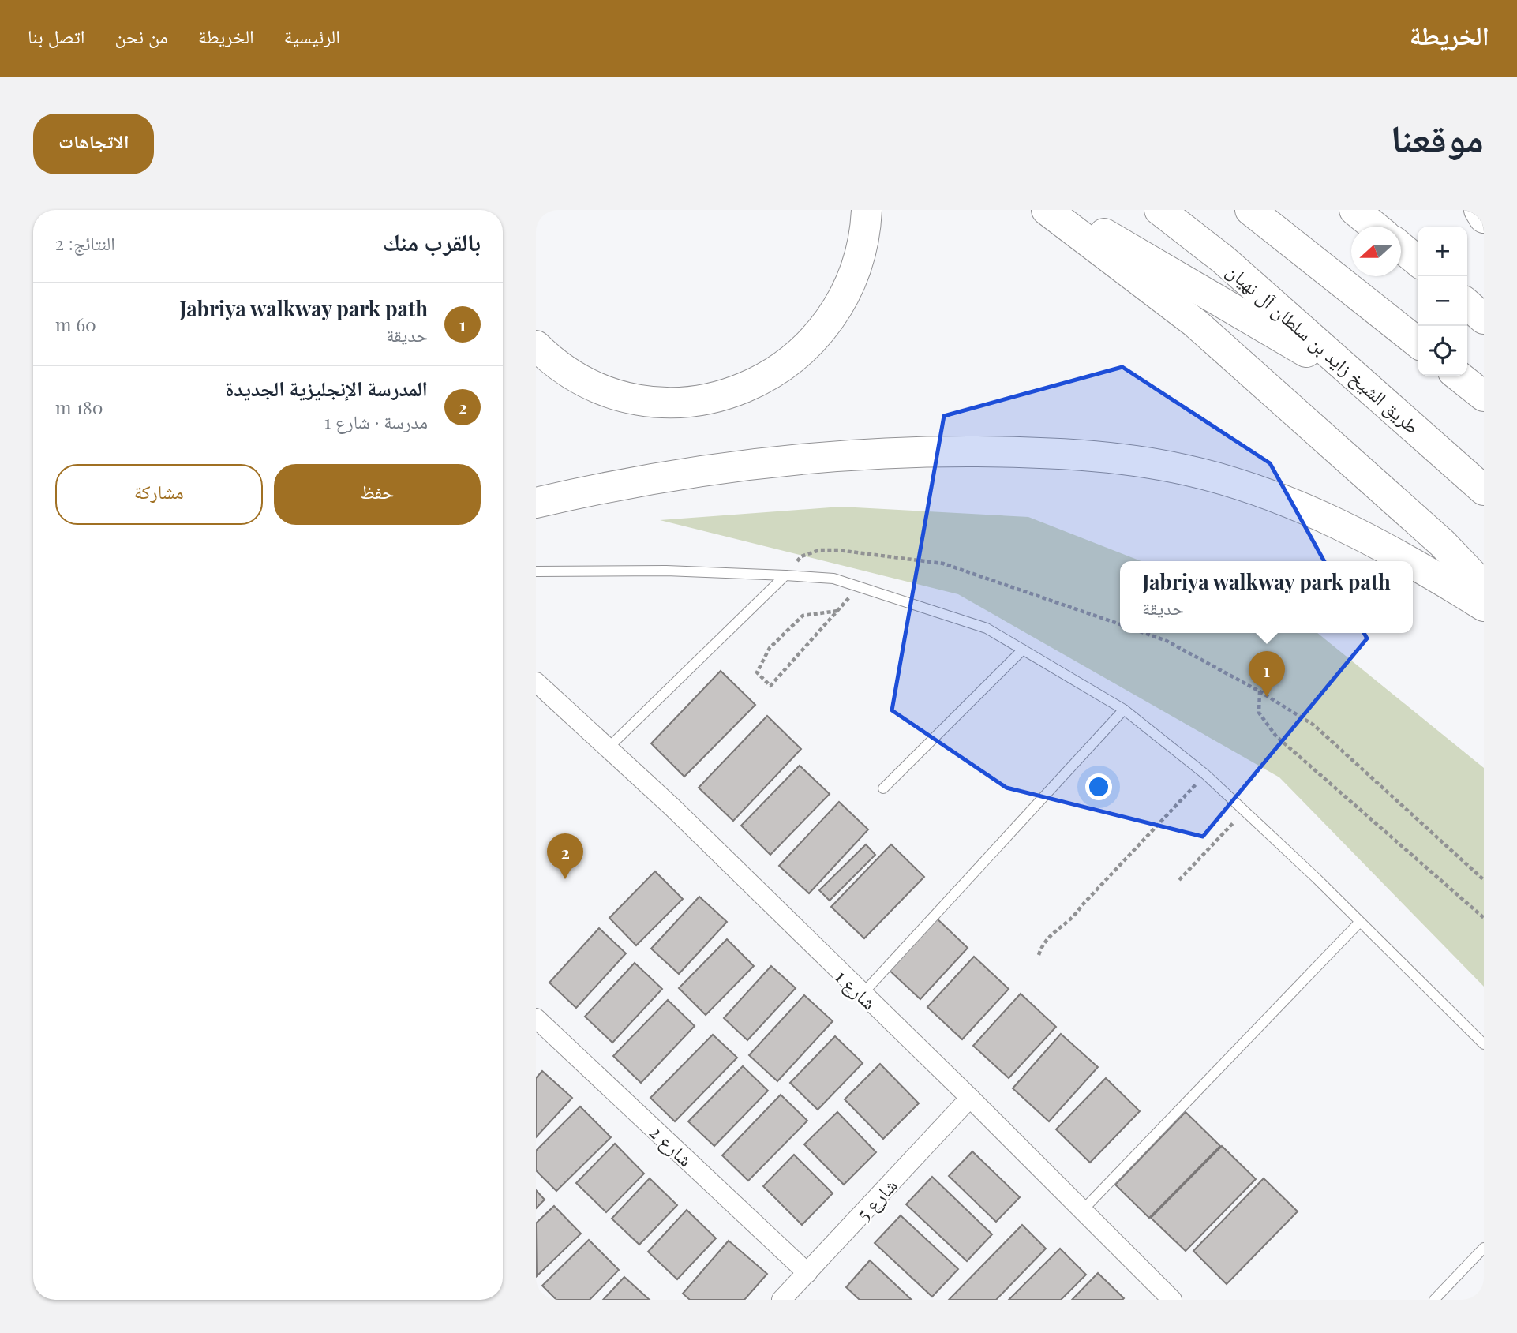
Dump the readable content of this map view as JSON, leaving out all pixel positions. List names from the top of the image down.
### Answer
{
  "streets": {
    "highway": ["طريق الشيخ زايد بن سلطان آل نهيان"],
    "street": ["شارع 1", "شارع 2", "شارع 5"]
  },
  "crossings": [
    ["شارع 1", "شارع 5"],
    ["شارع 2", "شارع 5"]
  ],
  "north": "left",
  "page": {
    "header": "الخريطة",
    "nav": [
      "الرئيسية",
      "الخريطة",
      "من نحن",
      "اتصل بنا"
    ],
    "title": "موقعنا",
    "buttons": [
      "الاتجاهات",
      ["حفظ", "مشاركة"]
    ],
    "heading": ["بالقرب منك", "النتائج: 2"],
    "map_buttons": ["+", "−"],
    "list": [
      {
        "mark": "1",
        "name": "Jabriya walkway park path",
        "note": "حديقة",
        "value": "60 m"
      },
      {
        "mark": "2",
        "name": "المدرسة الإنجليزية الجديدة",
        "note": "مدرسة · شارع 1",
        "value": "180 m"
      }
    ],
    "popup": ["Jabriya walkway park path", "حديقة"],
    "pins": ["1", "2"]
  }
}
